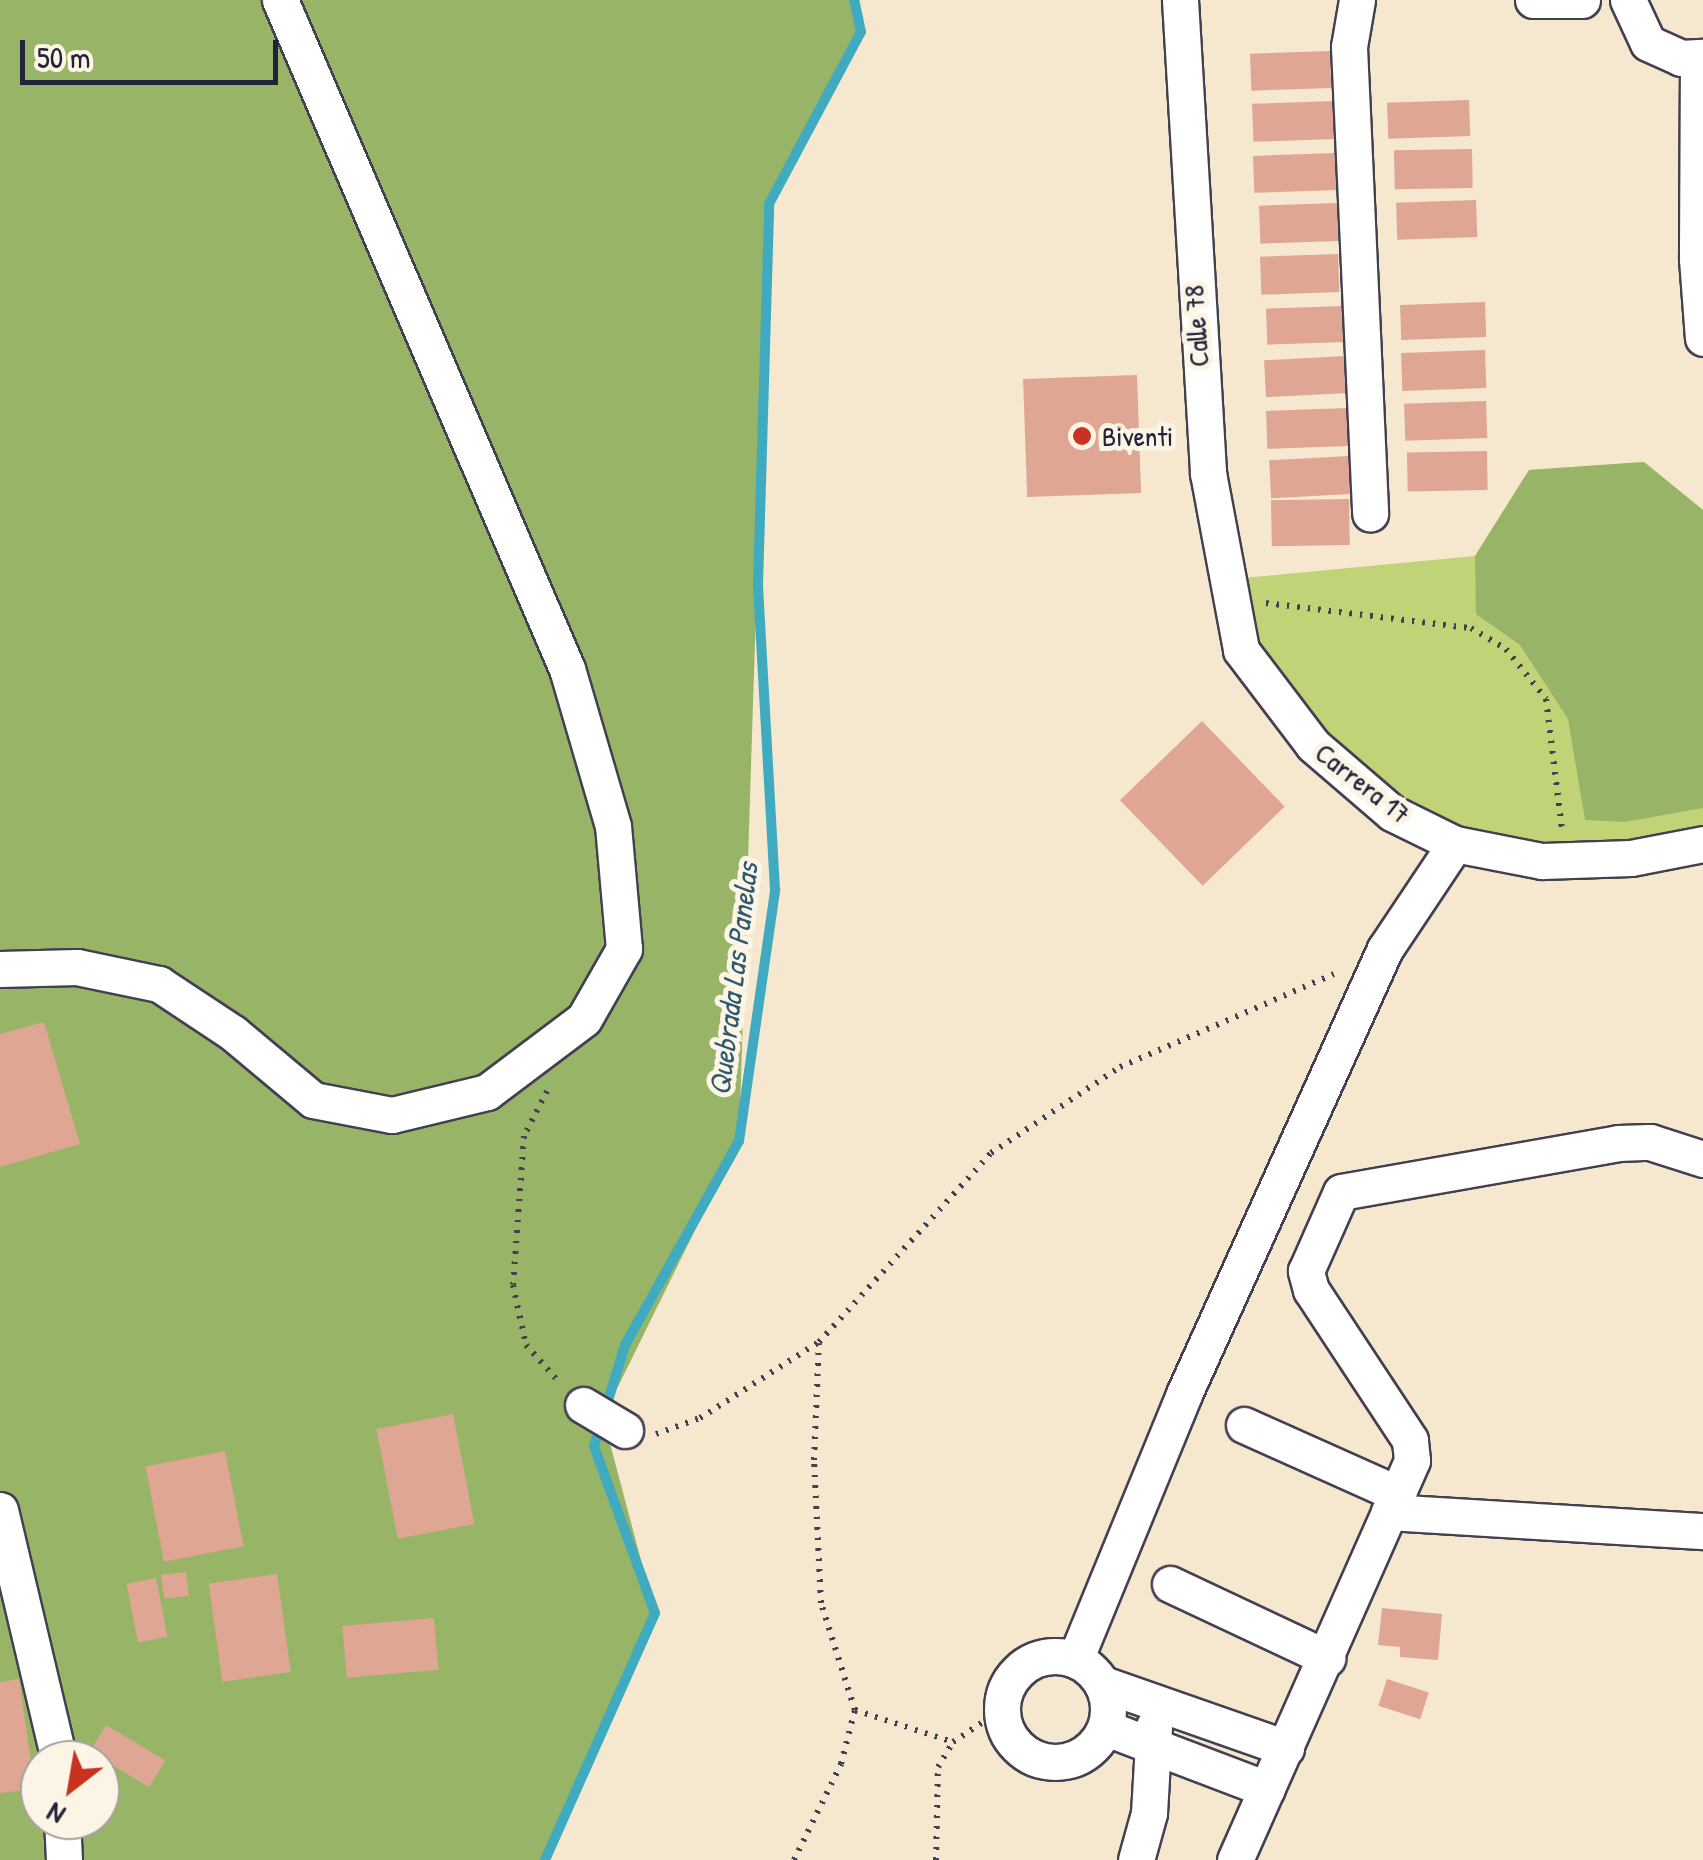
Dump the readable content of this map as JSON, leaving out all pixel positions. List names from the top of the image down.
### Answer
{
  "streets": {
    "street": ["Calle 78", "Carrera 17"]
  },
  "crossings": [
    ["Calle 78", "Carrera 17"]
  ],
  "water": ["Quebrada Las Panelas"],
  "places": ["Biventi"],
  "scale_bar": "50 m",
  "north": "bottom left"
}
